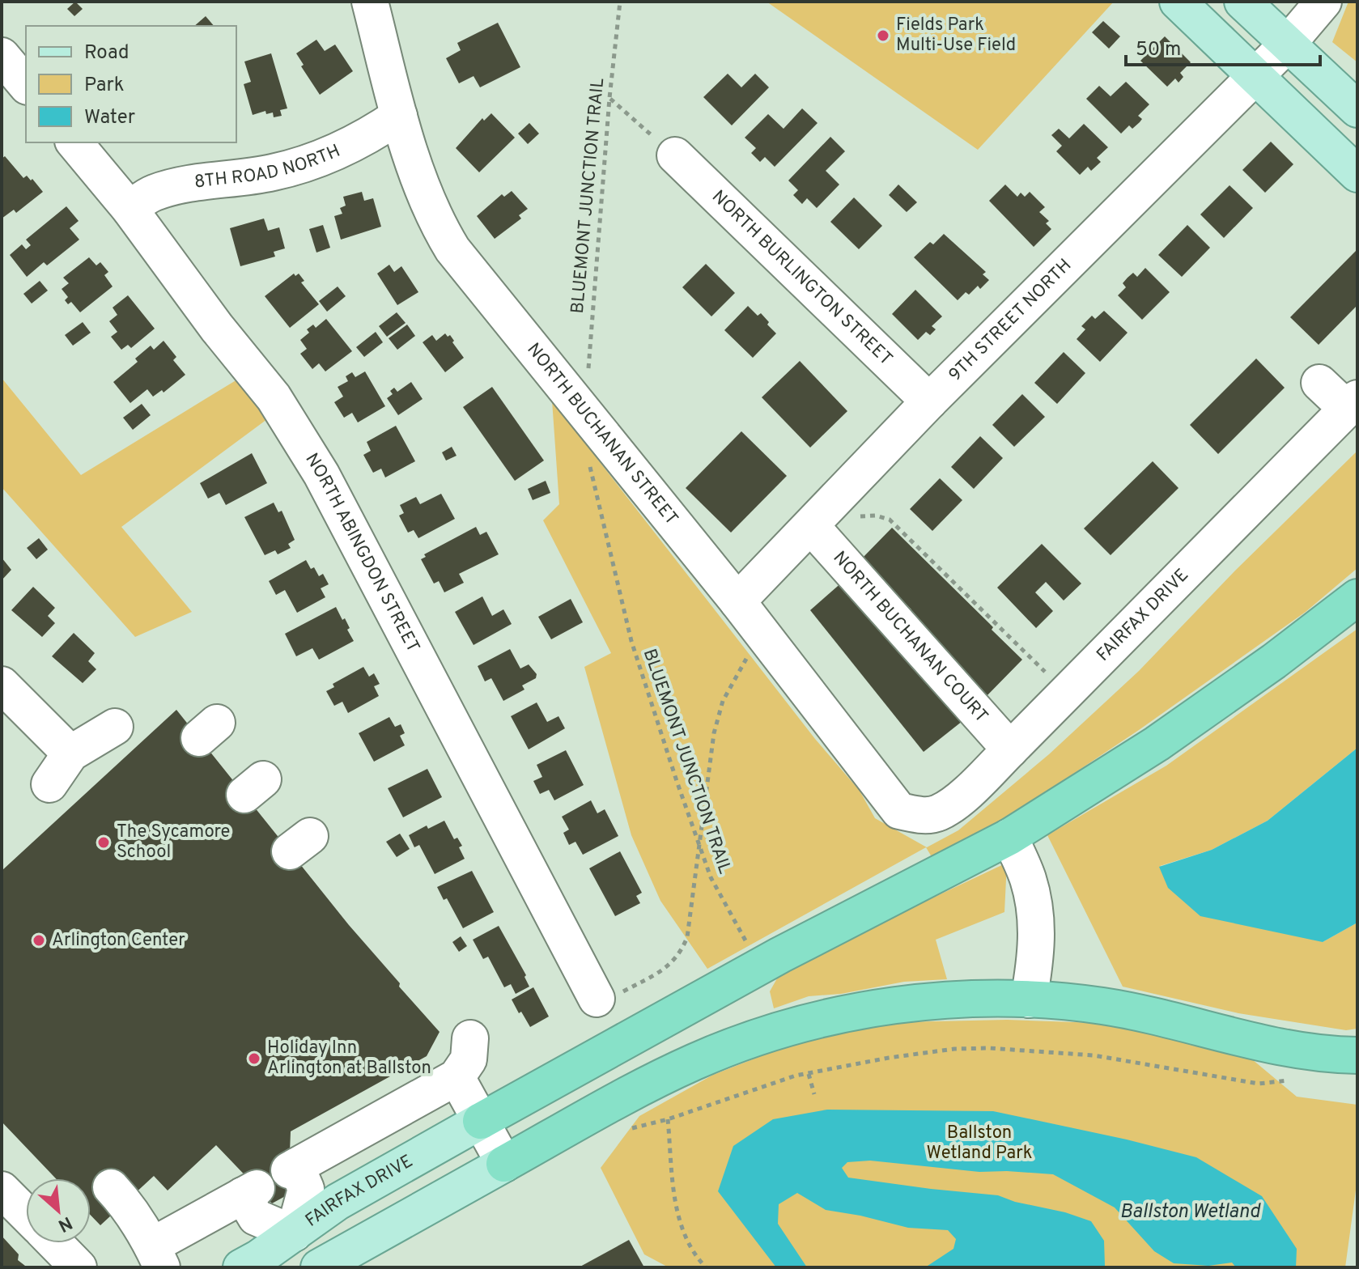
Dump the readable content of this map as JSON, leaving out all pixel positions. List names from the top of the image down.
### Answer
{
  "streets": {
    "main road": ["FAIRFAX DRIVE"],
    "street": [
      "8TH ROAD NORTH",
      "NORTH BURLINGTON STREET",
      "9TH STREET NORTH",
      "NORTH BUCHANAN STREET",
      "NORTH ABINGDON STREET",
      "NORTH BUCHANAN COURT"
    ],
    "path": ["BLUEMONT JUNCTION TRAIL"]
  },
  "crossings": [
    ["8TH ROAD NORTH", "NORTH BUCHANAN STREET"],
    ["8TH ROAD NORTH", "NORTH ABINGDON STREET"],
    ["NORTH BURLINGTON STREET", "9TH STREET NORTH"],
    ["9TH STREET NORTH", "NORTH BUCHANAN STREET"],
    ["9TH STREET NORTH", "NORTH BUCHANAN COURT"],
    ["NORTH BUCHANAN STREET", "FAIRFAX DRIVE"],
    ["FAIRFAX DRIVE", "NORTH BUCHANAN COURT"]
  ],
  "water": ["Ballston Wetland"],
  "parks": ["Ballston Wetland Park"],
  "places": [
    "Fields Park Multi-Use Field",
    "The Sycamore School",
    "Arlington Center",
    "Holiday Inn Arlington at Ballston"
  ],
  "legend": ["Road", "Park", "Water"],
  "scale_bar": "50 m",
  "north": "bottom right"
}
